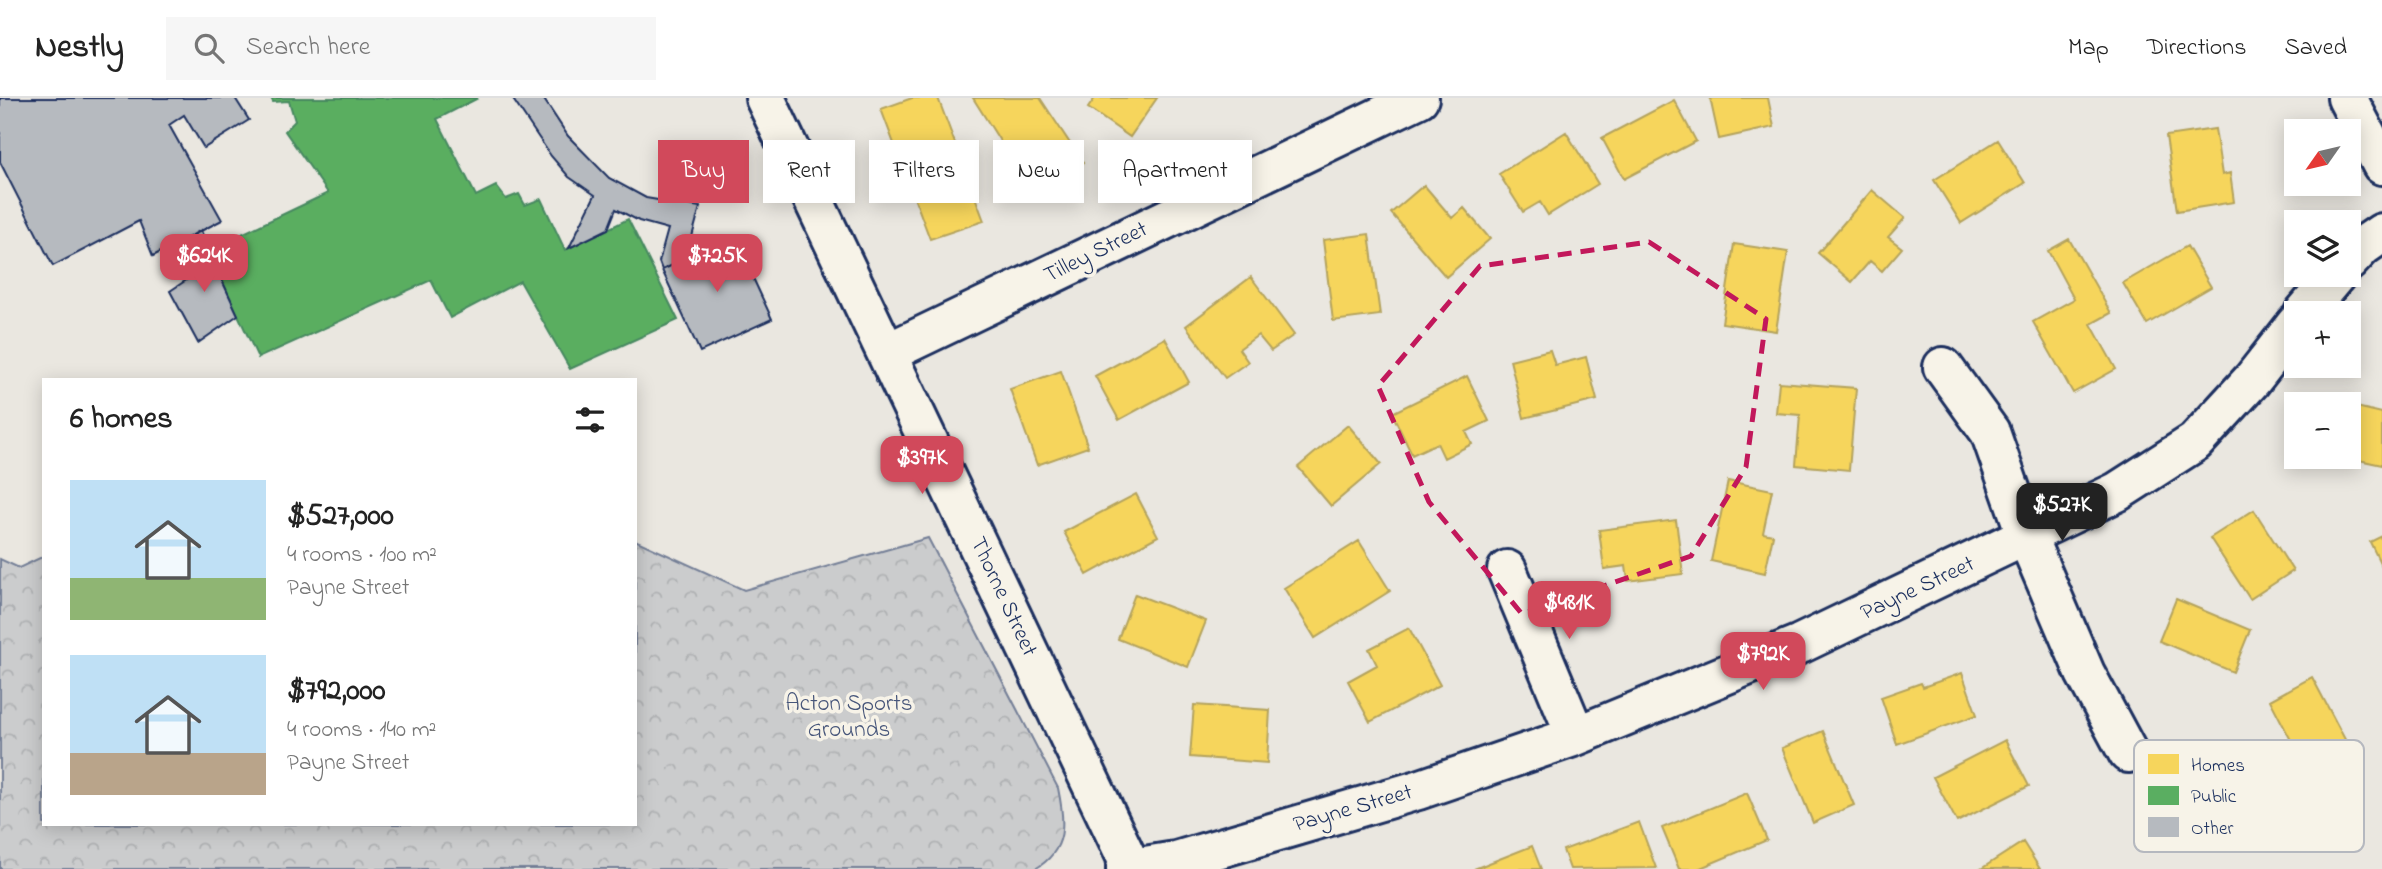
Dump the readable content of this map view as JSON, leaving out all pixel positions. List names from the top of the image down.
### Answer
{
  "streets": {
    "street": ["Tilley Street", "Payne Street", "Thorne Street"]
  },
  "crossings": [
    ["Tilley Street", "Thorne Street"],
    ["Payne Street", "Thorne Street"]
  ],
  "parks": ["Acton Sports Grounds"],
  "legend": ["Homes", "Public", "Other"],
  "north": "bottom left",
  "page": {
    "header": "Nestly",
    "search": "Search here",
    "nav": ["Map", "Directions", "Saved"],
    "map_buttons": ["+", "−"],
    "chip": [
      "Buy",
      "Rent",
      "Filters",
      "New",
      "Apartment"
    ],
    "price": [
      "$624K",
      "$725K",
      "$397K",
      "$527K",
      "$481K",
      "$792K"
    ],
    "heading": "6 homes",
    "list": [
      {
        "name": "$527,000",
        "note": "4 rooms · 100 m² · Payne Street"
      },
      {
        "name": "$792,000",
        "note": "4 rooms · 140 m² · Payne Street"
      }
    ]
  }
}
